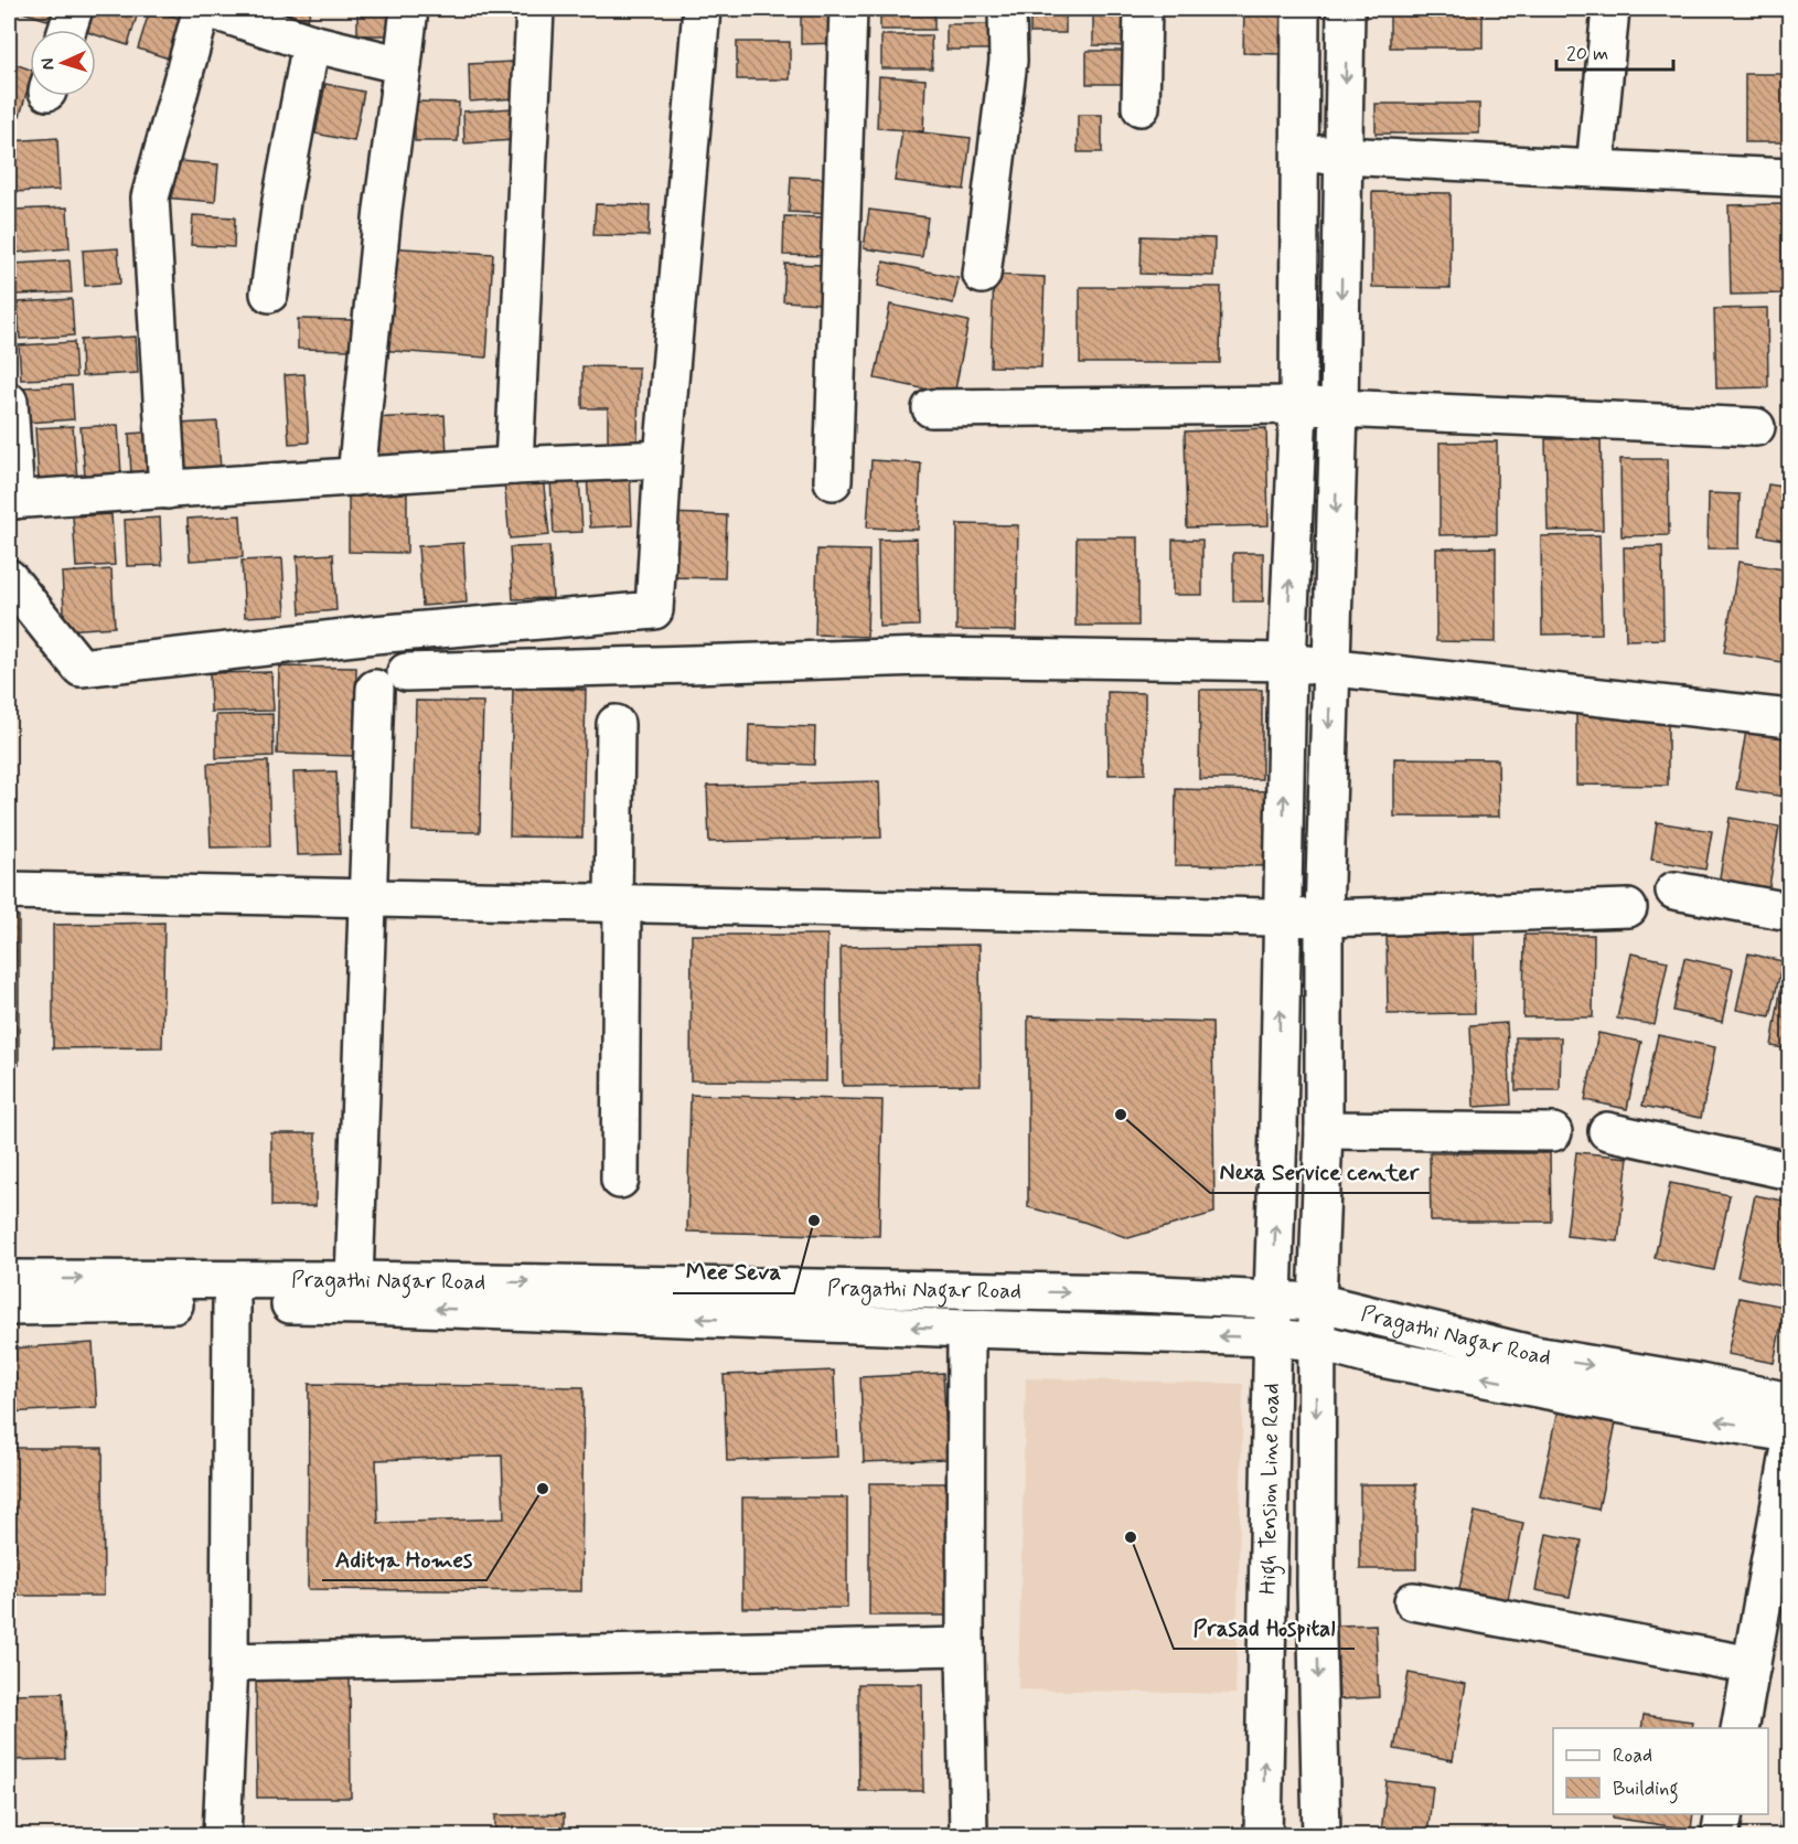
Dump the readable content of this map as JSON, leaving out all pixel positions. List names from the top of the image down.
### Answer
{
  "streets": {
    "street": ["Pragathi Nagar Road", "High Tension Line Road"]
  },
  "crossings": [
    ["Pragathi Nagar Road", "High Tension Line Road"]
  ],
  "places": [
    "Nexa Service center",
    "Mee Seva",
    "Aditya Homes",
    "Prasad Hospital"
  ],
  "legend": ["Road", "Building"],
  "scale_bar": "20 m",
  "north": "left"
}
